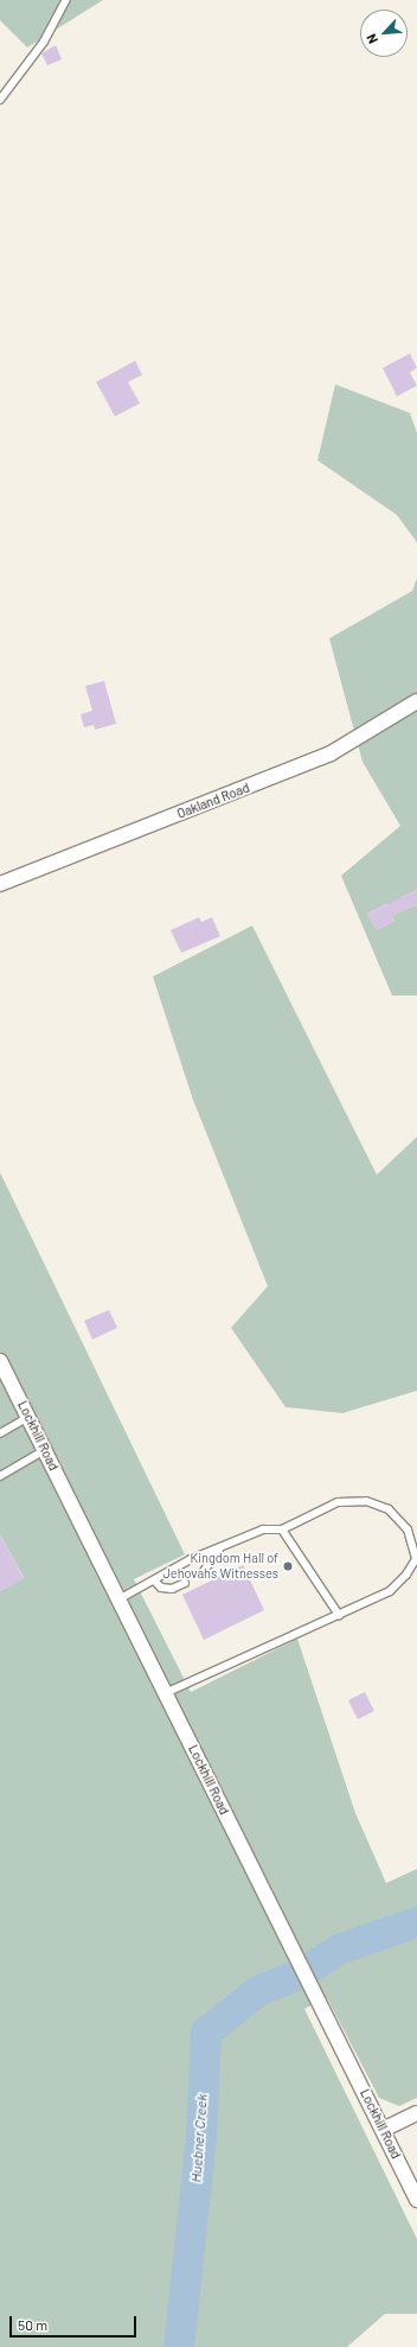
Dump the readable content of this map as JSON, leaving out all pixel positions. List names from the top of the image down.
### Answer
{
  "streets": {
    "street": ["Oakland Road", "Lockhill Road"]
  },
  "water": ["Huebner Creek"],
  "places": ["Kingdom Hall of Jehovahs Witnesses"],
  "scale_bar": "50 m",
  "north": "bottom left"
}
